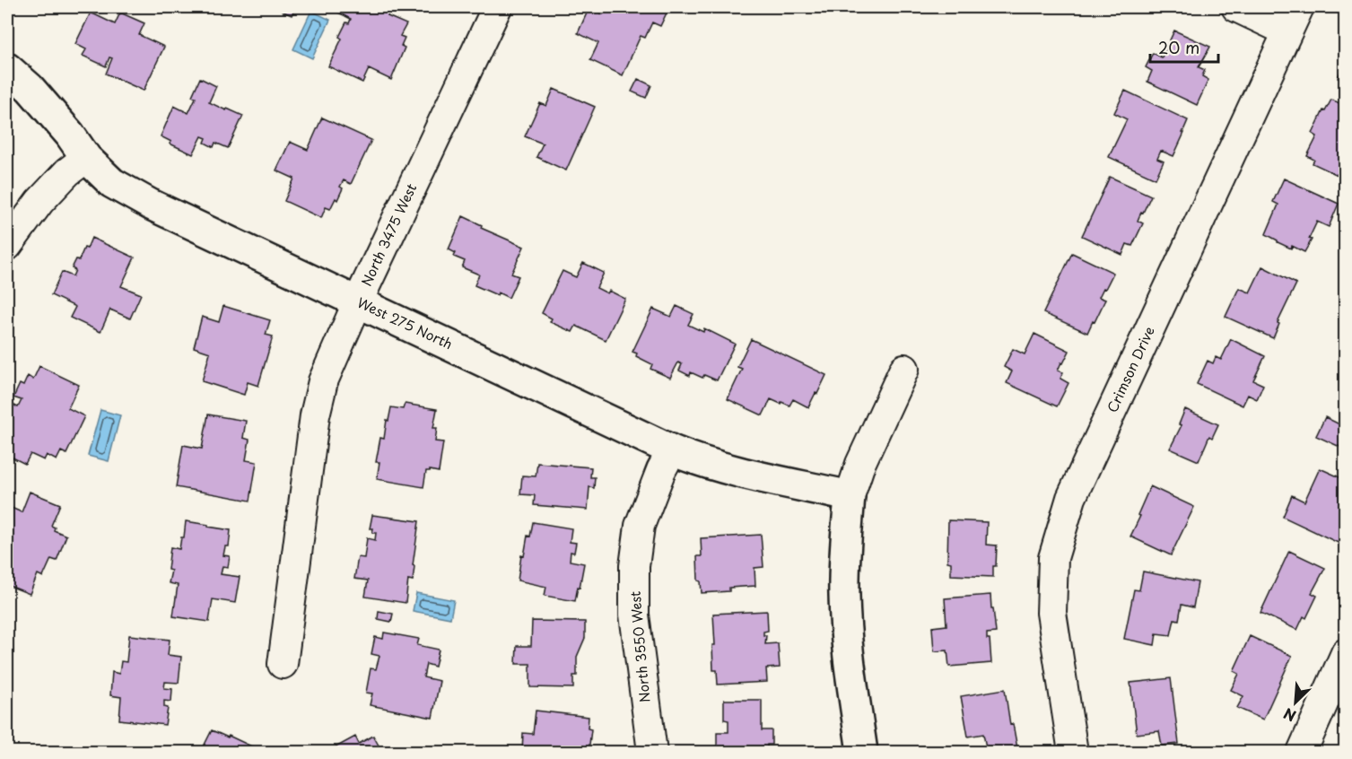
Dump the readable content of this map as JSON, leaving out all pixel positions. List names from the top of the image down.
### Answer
{
  "streets": {
    "street": [
      "North 3475 West",
      "West 275 North",
      "Crimson Drive",
      "North 3550 West"
    ]
  },
  "crossings": [
    ["North 3475 West", "West 275 North"],
    ["West 275 North", "North 3550 West"]
  ],
  "scale_bar": "20 m",
  "north": "bottom left"
}
